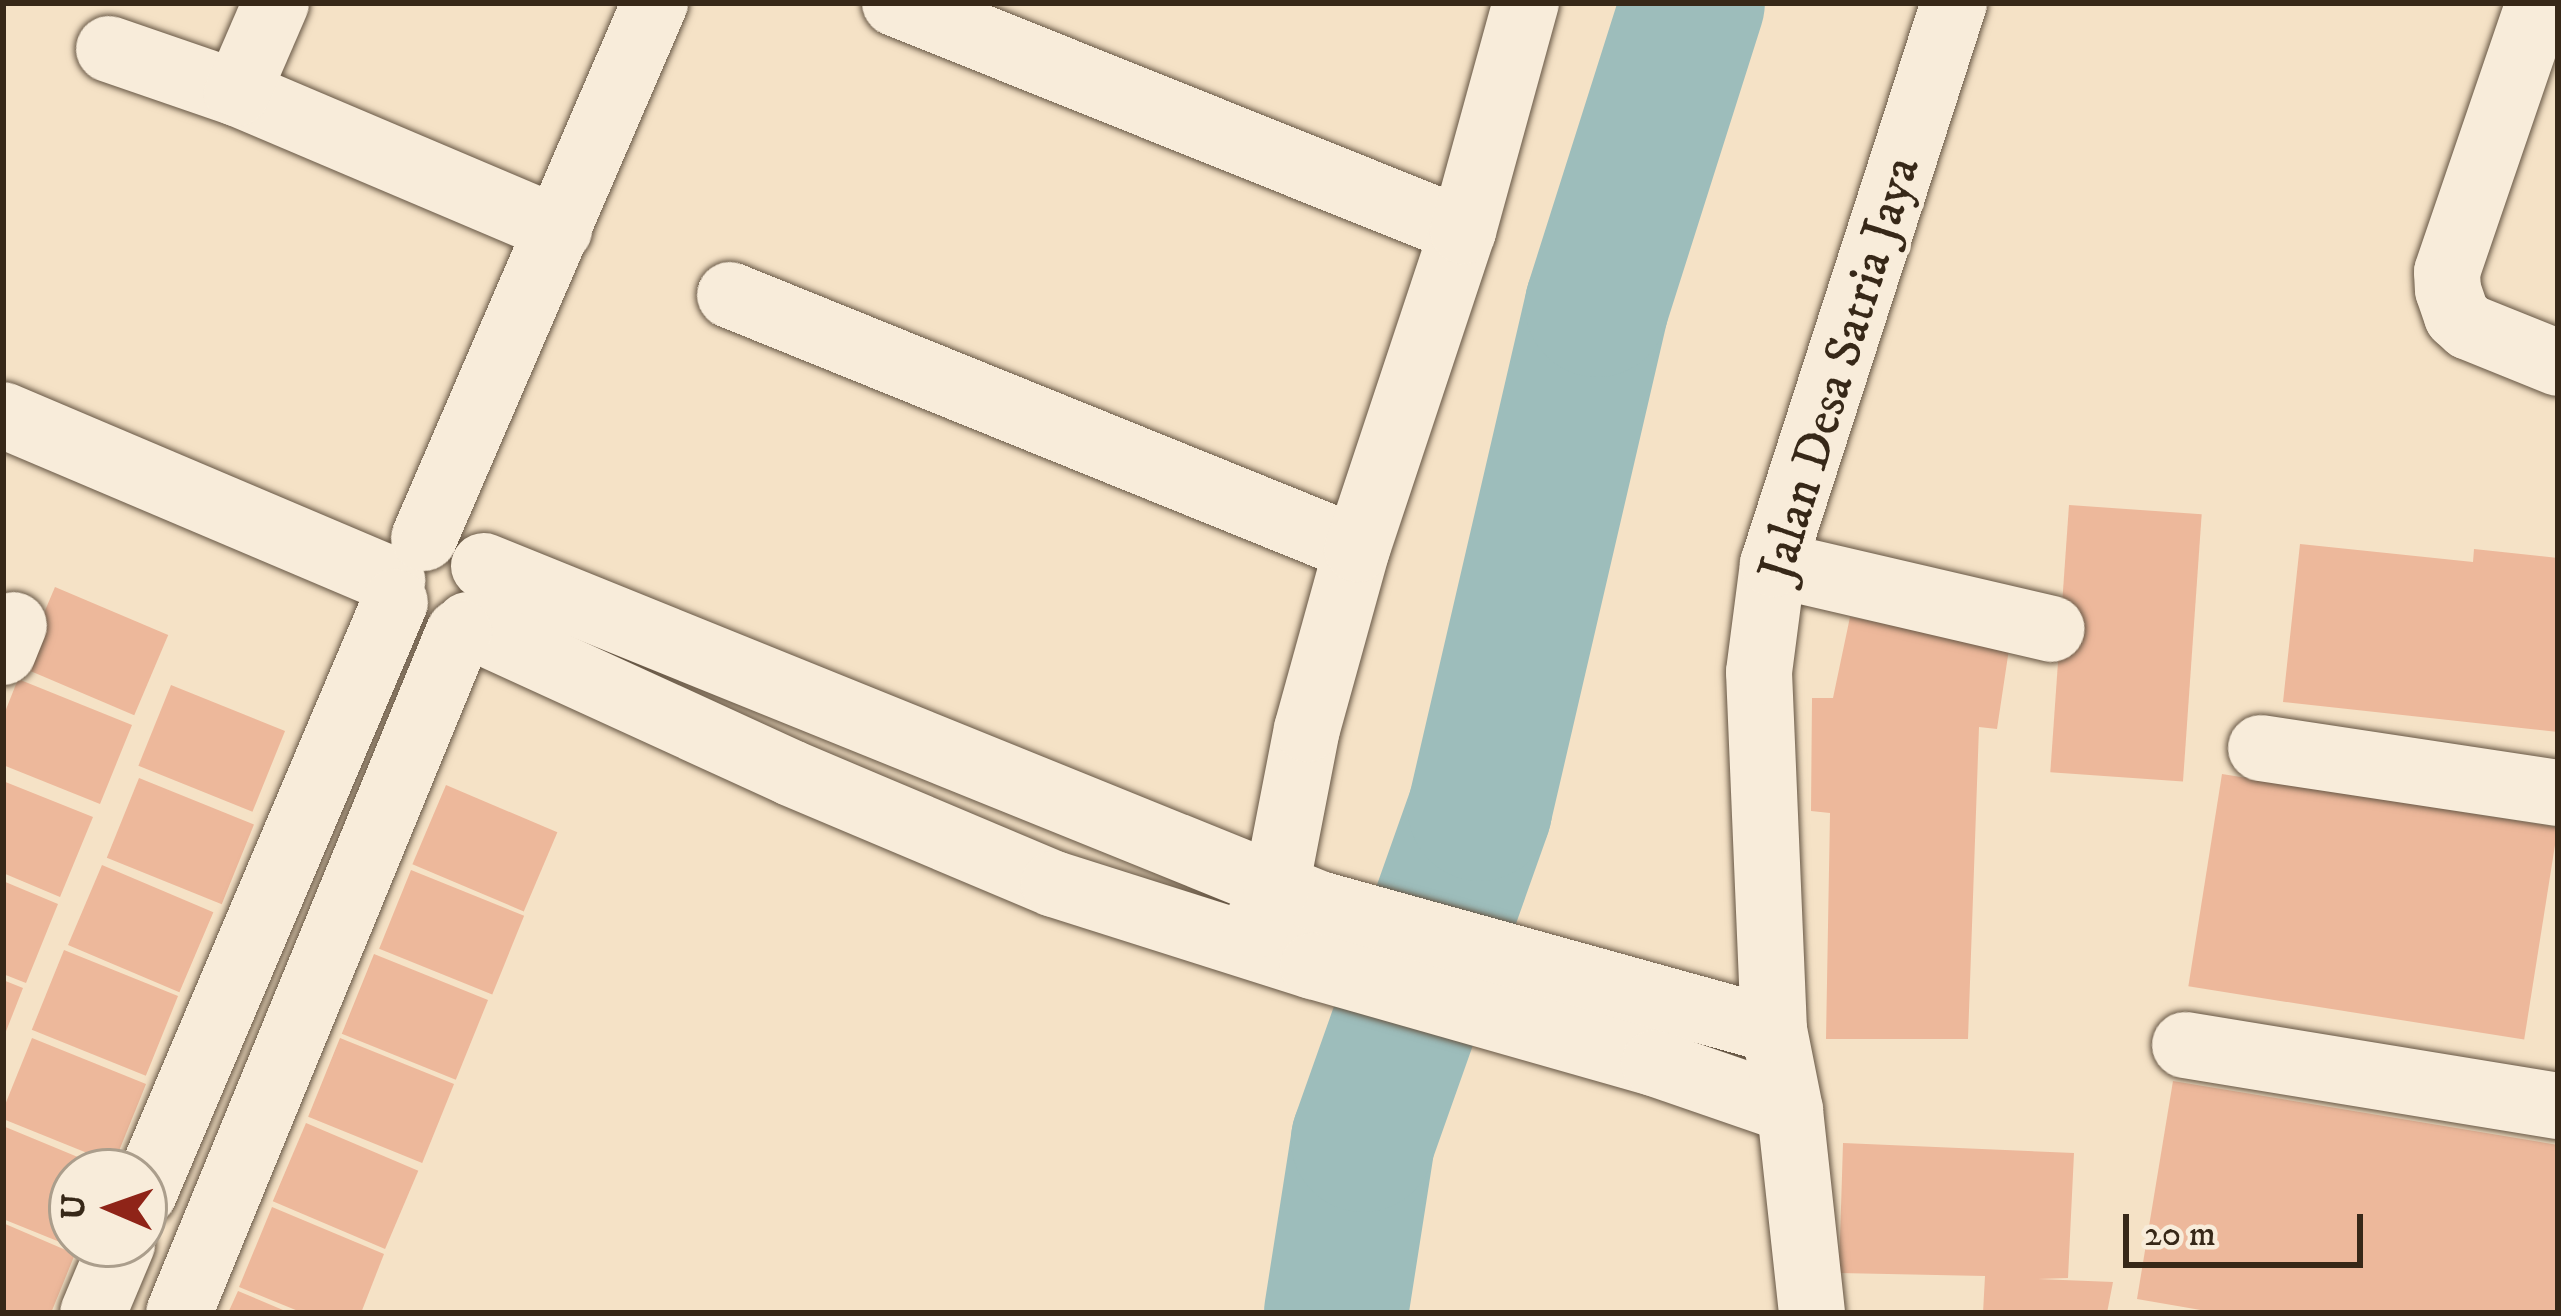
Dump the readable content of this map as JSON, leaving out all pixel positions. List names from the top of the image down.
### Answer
{
  "streets": {
    "street": ["Jalan Desa Satria Jaya"]
  },
  "scale_bar": "20 m",
  "north": "left"
}
